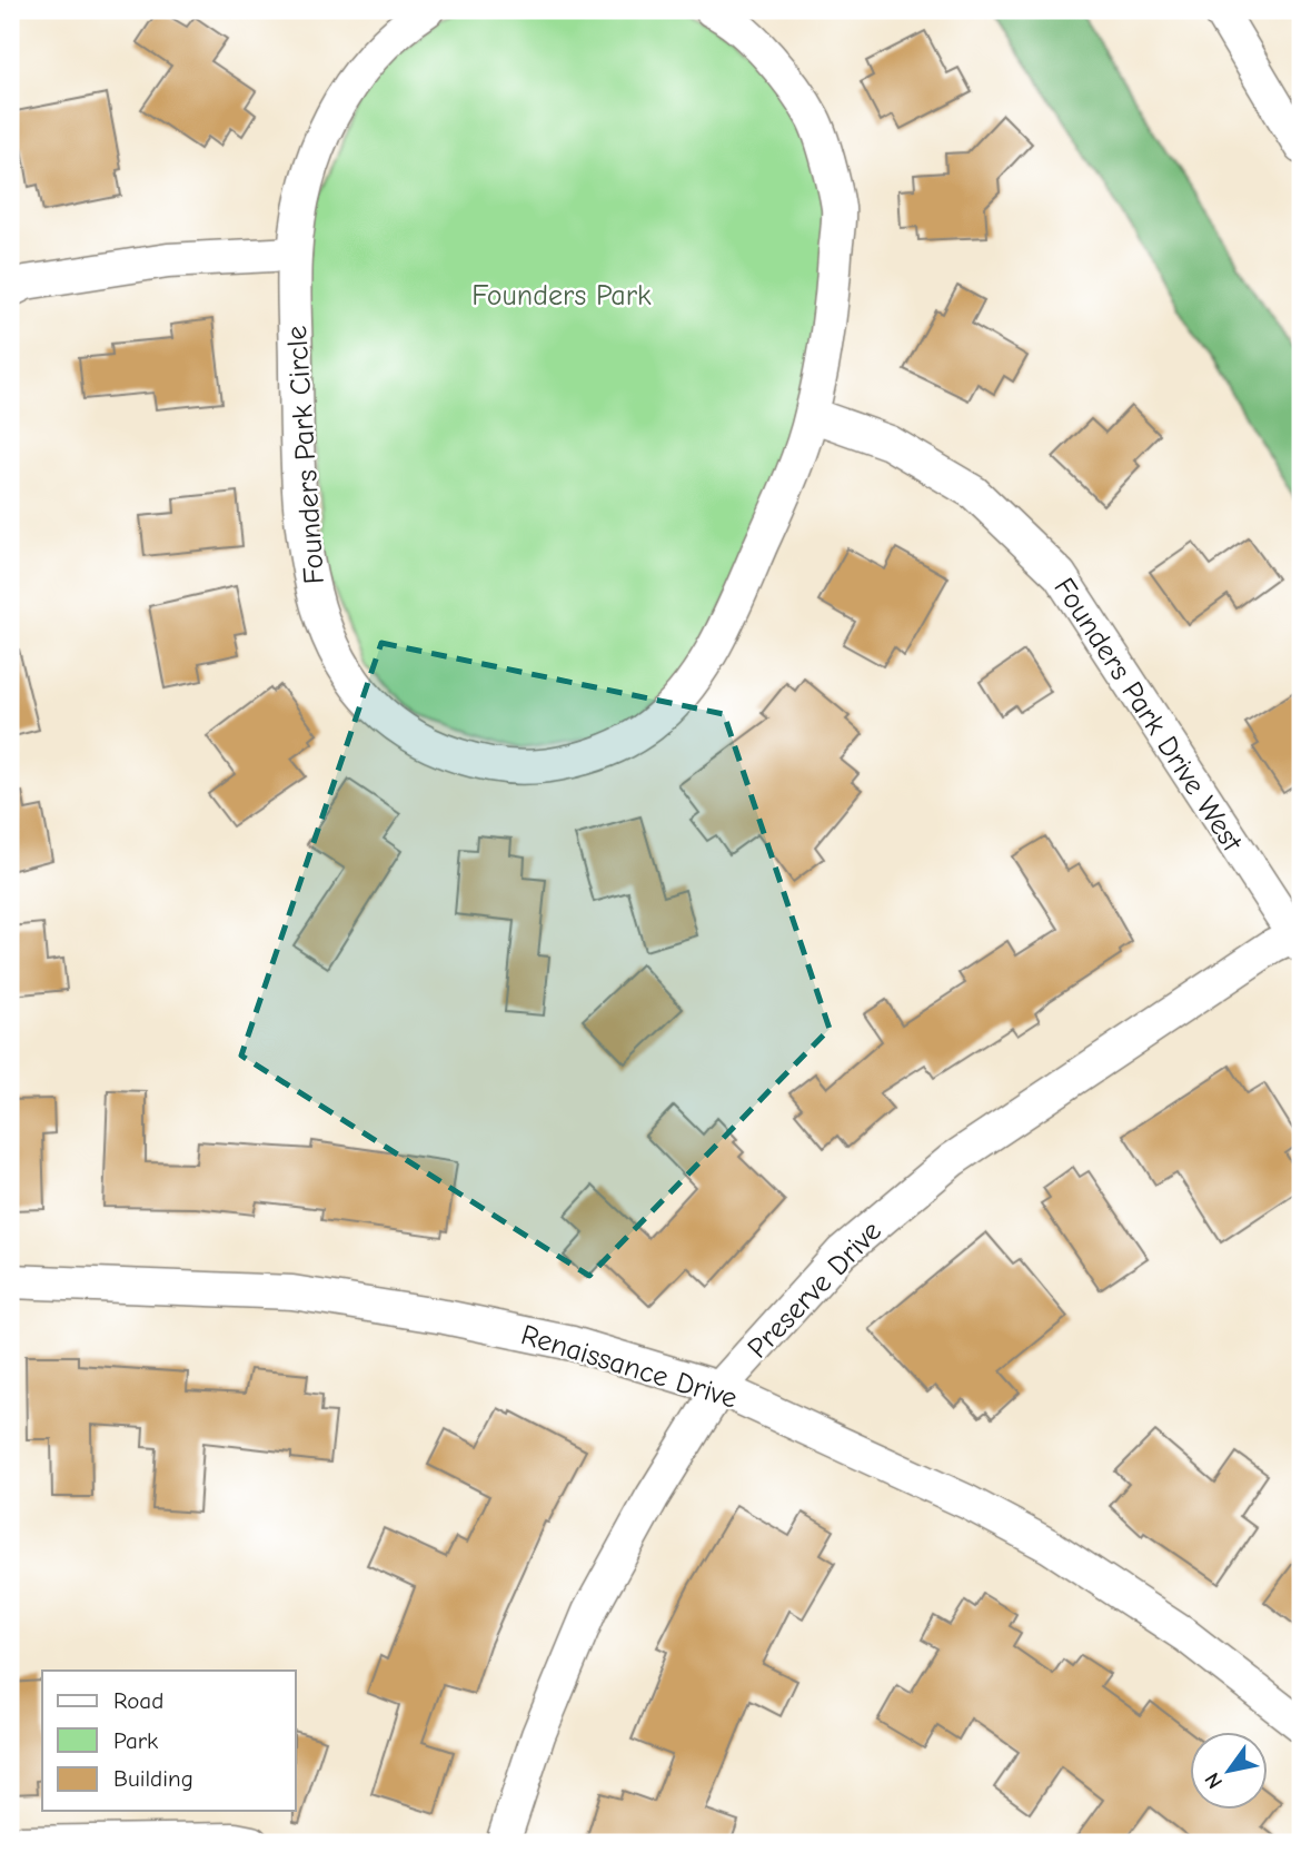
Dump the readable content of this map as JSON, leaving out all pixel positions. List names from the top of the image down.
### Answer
{
  "streets": {
    "street": [
      "Founders Park Circle",
      "Founders Park Drive West",
      "Preserve Drive",
      "Renaissance Drive"
    ]
  },
  "crossings": [
    ["Founders Park Circle", "Founders Park Drive West"],
    ["Founders Park Drive West", "Preserve Drive"],
    ["Preserve Drive", "Renaissance Drive"]
  ],
  "parks": ["Founders Park"],
  "legend": ["Road", "Park", "Building"],
  "north": "bottom left"
}
